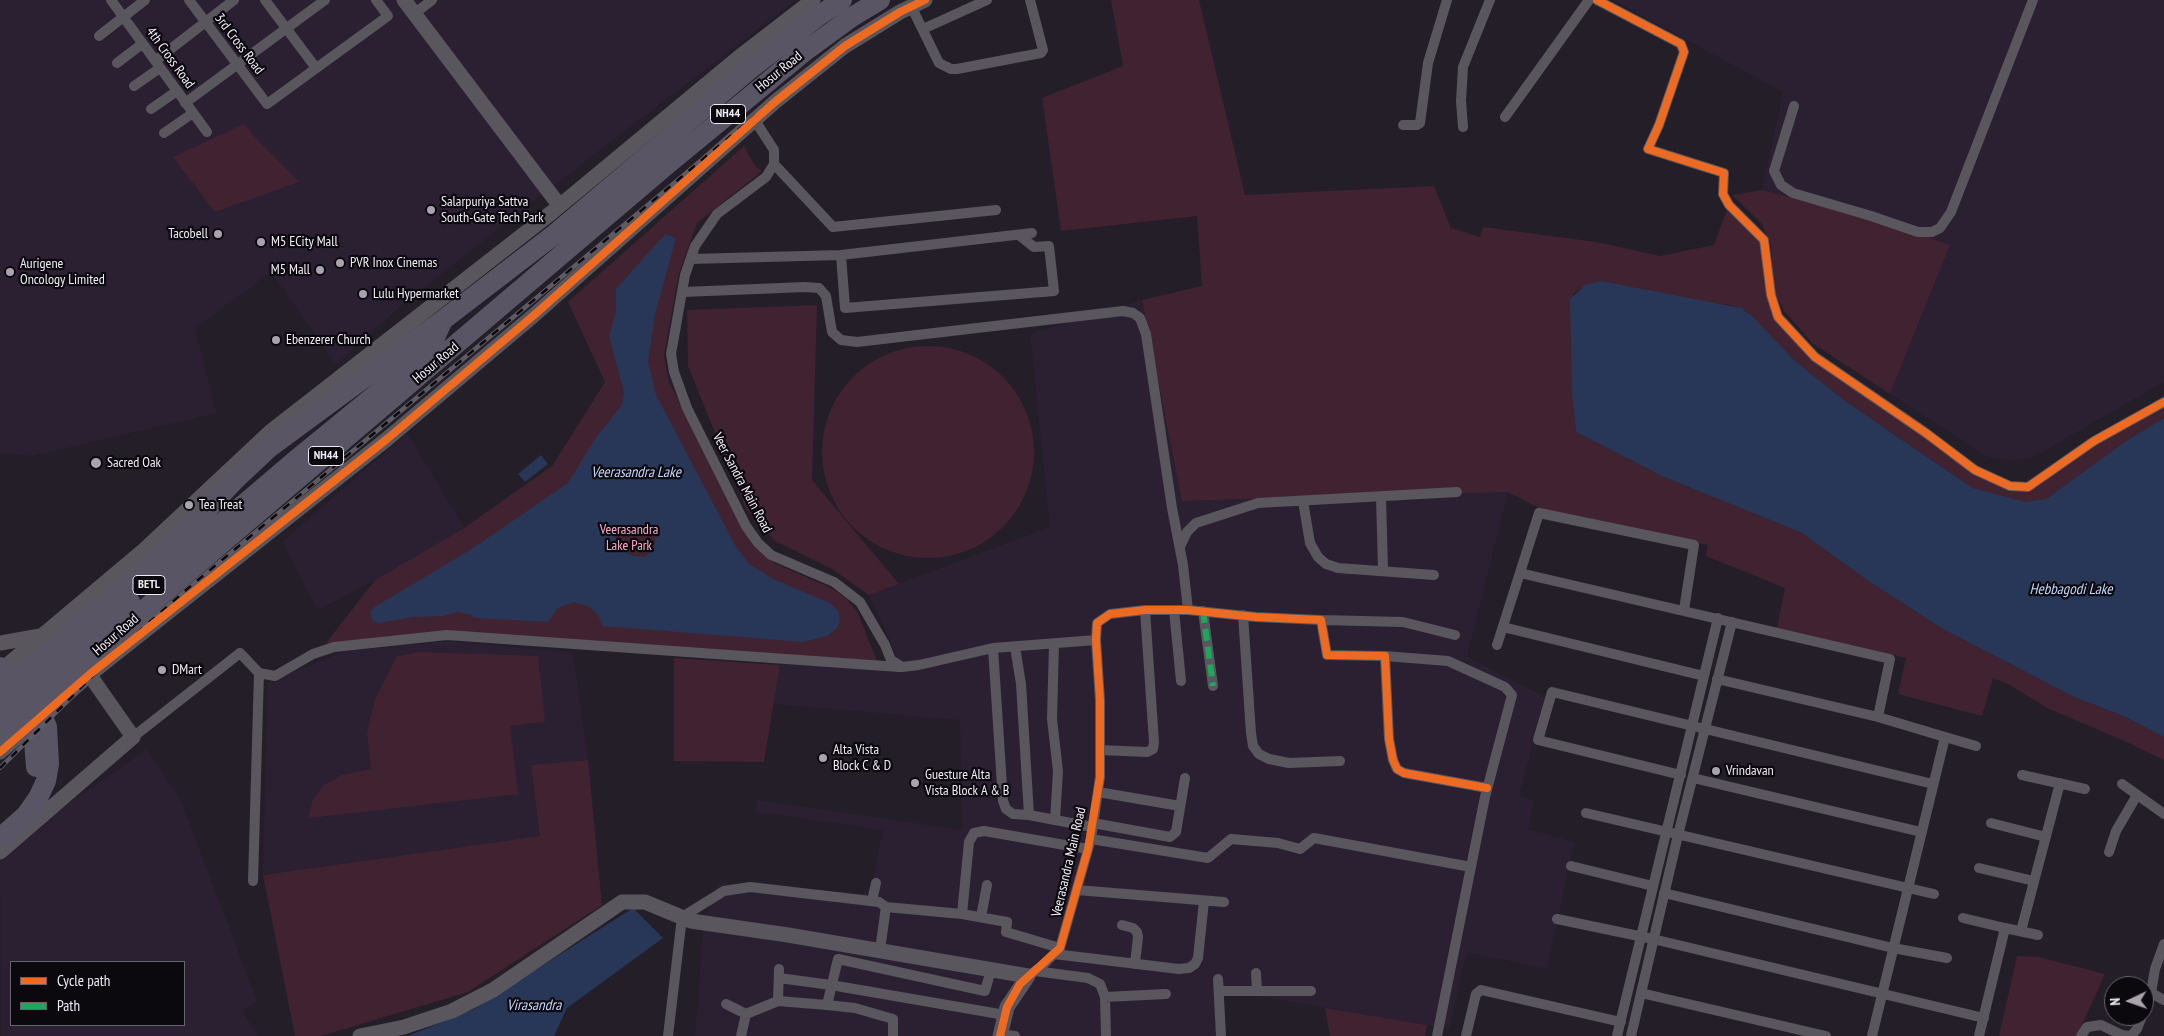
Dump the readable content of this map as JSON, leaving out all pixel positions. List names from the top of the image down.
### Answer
{
  "streets": {
    "highway": ["Hosur Road", "NH44", "BETL"],
    "street": [
      "3rd Cross Road",
      "4th Cross Road",
      "Veer Sandra Main Road",
      "Veerasandra Main Road"
    ]
  },
  "crossings": [
    ["Hosur Road", "BETL"]
  ],
  "water": ["Veerasandra Lake", "Hebbagodi Lake", "Virasandra"],
  "parks": ["Veerasandra Lake Park"],
  "places": [
    "Salarpuriya Sattva South-Gate Tech Park",
    "Tacobell",
    "M5 ECity Mall",
    "PVR Inox Cinemas",
    "M5 Mall",
    "Aurigene Oncology Limited",
    "Lulu Hypermarket",
    "Ebenzerer Church",
    "Sacred Oak",
    "Tea Treat",
    "DMart",
    "Alta Vista Block C & D",
    "Vrindavan",
    "Guesture Alta Vista Block A & B"
  ],
  "legend": ["Cycle path", "Path"],
  "north": "left"
}
